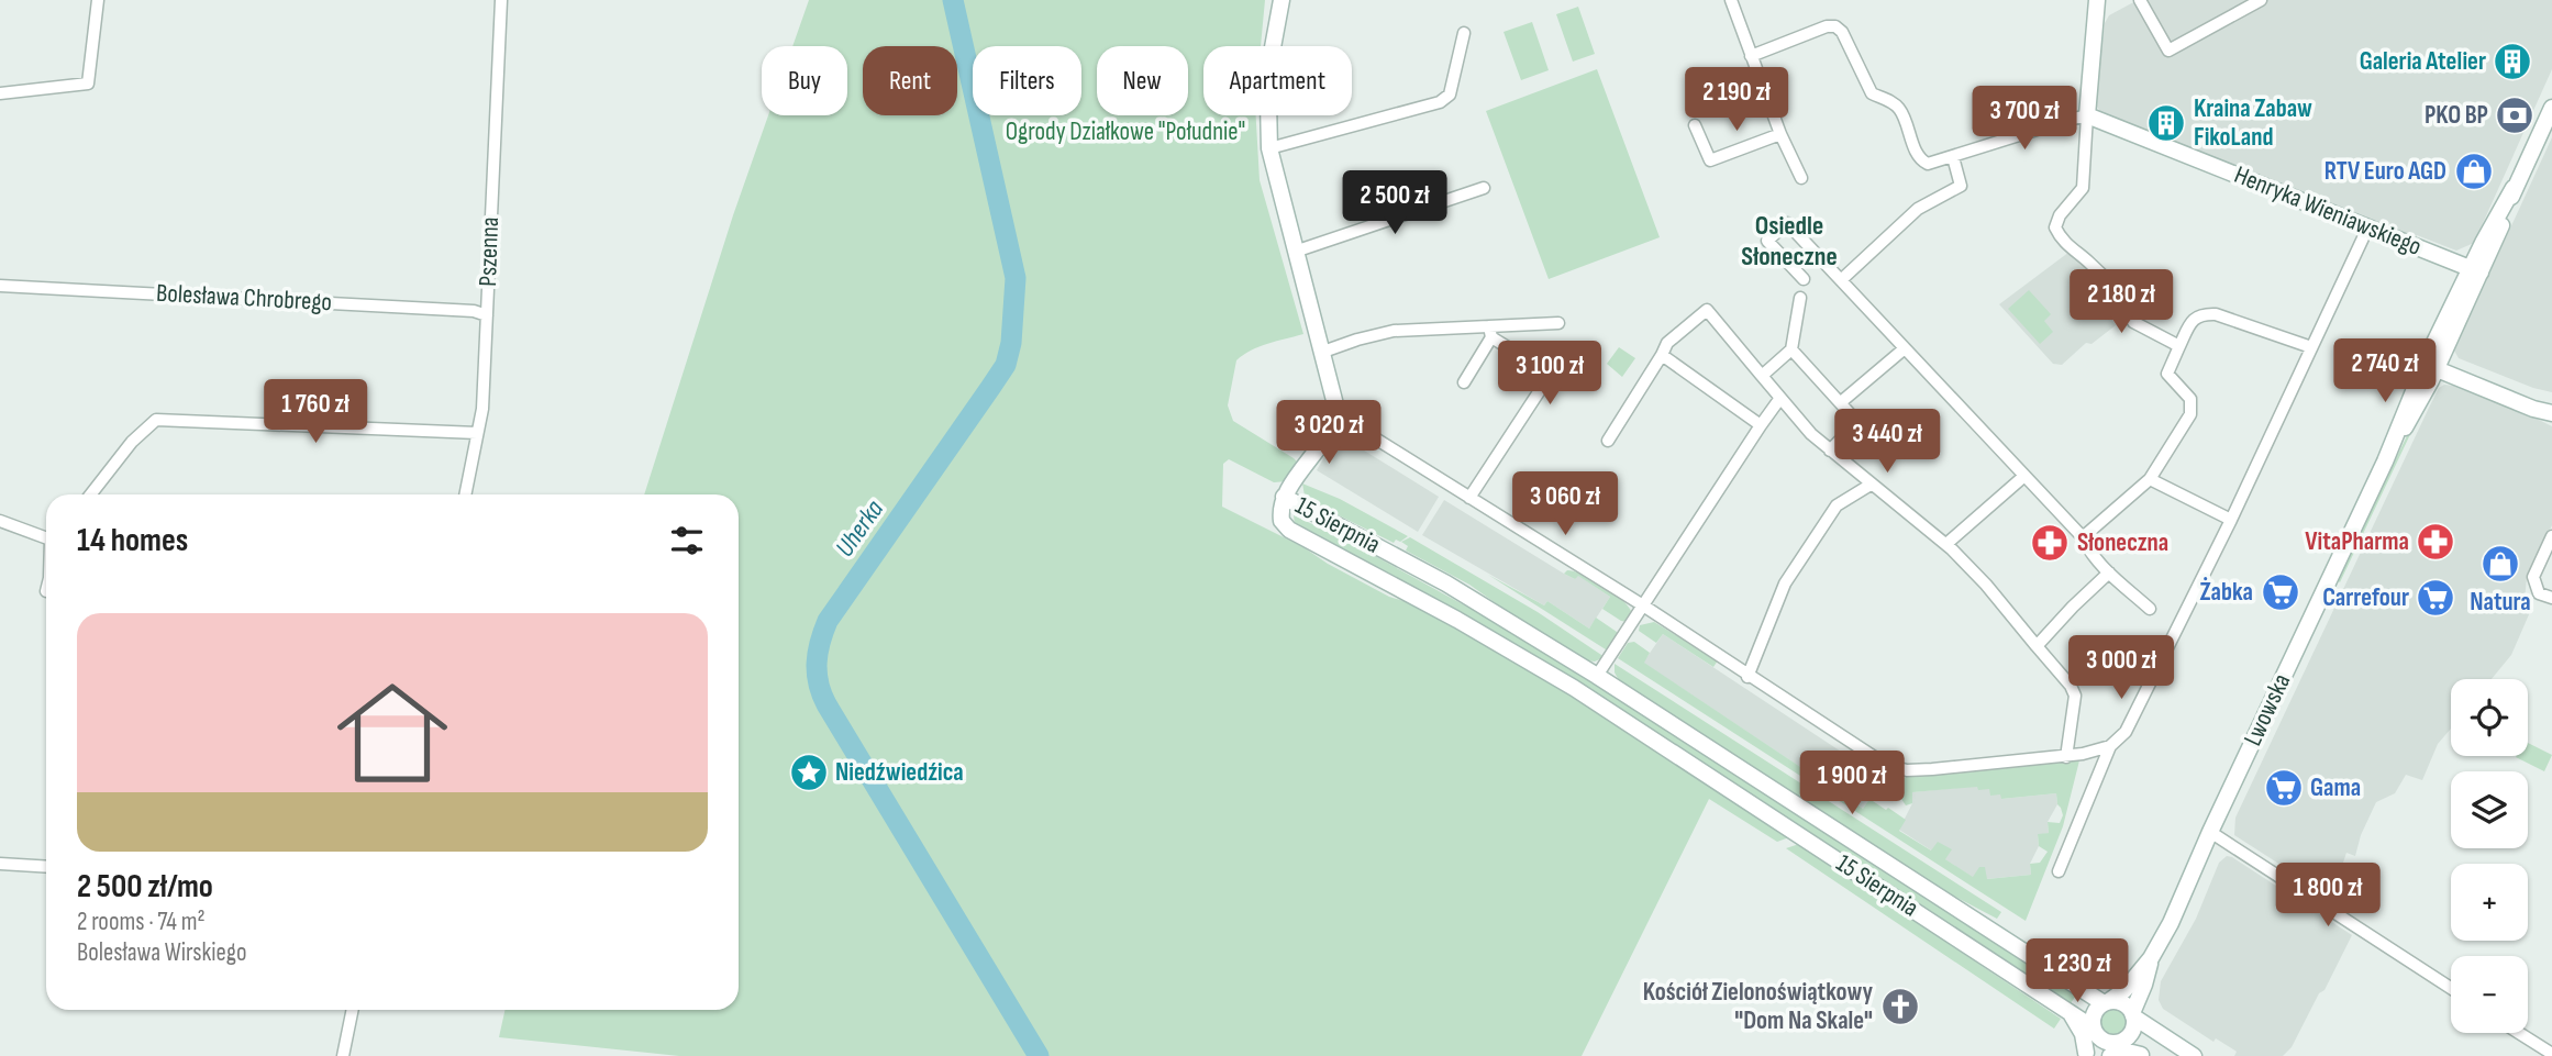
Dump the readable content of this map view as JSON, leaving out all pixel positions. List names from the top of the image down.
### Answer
{
  "streets": {
    "street": [
      "Henryka Wieniawskiego",
      "Pszenna",
      "Bolesława Chrobrego",
      "15 Sierpnia",
      "Lwowska"
    ]
  },
  "crossings": [
    ["Henryka Wieniawskiego", "Lwowska"],
    ["Pszenna", "Bolesława Chrobrego"],
    ["15 Sierpnia", "Lwowska"]
  ],
  "districts": ["Osiedle Słoneczne"],
  "water": ["Uherka"],
  "parks": ["Ogrody Działkowe \"Południe\""],
  "places": {
    "building": ["Galeria Atelier", "Kraina Zabaw FikoLand"],
    "bank": ["PKO BP"],
    "shop": ["RTV Euro AGD", "Natura"],
    "pharmacy": ["VitaPharma", "Słoneczna"],
    "supermarket": ["Żabka", "Carrefour", "Gama"],
    "place": ["Niedźwiedźica"],
    "church": ["Kościół Zielonoświątkowy \"Dom Na Skale\""]
  },
  "page": {
    "chip": [
      "Buy",
      "Rent",
      "Filters",
      "New",
      "Apartment"
    ],
    "price": [
      "2 190 zł",
      "3 700 zł",
      "2 500 zł",
      "2 180 zł",
      "2 740 zł",
      "3 100 zł",
      "1 760 zł",
      "3 020 zł",
      "3 440 zł",
      "3 060 zł",
      "3 000 zł",
      "1 900 zł",
      "1 800 zł",
      "1 230 zł"
    ],
    "heading": "14 homes",
    "list": [
      {
        "name": "2 500 zł/mo",
        "note": "2 rooms · 74 m² · Bolesława Wirskiego"
      }
    ],
    "map_buttons": ["+", "−"]
  }
}
